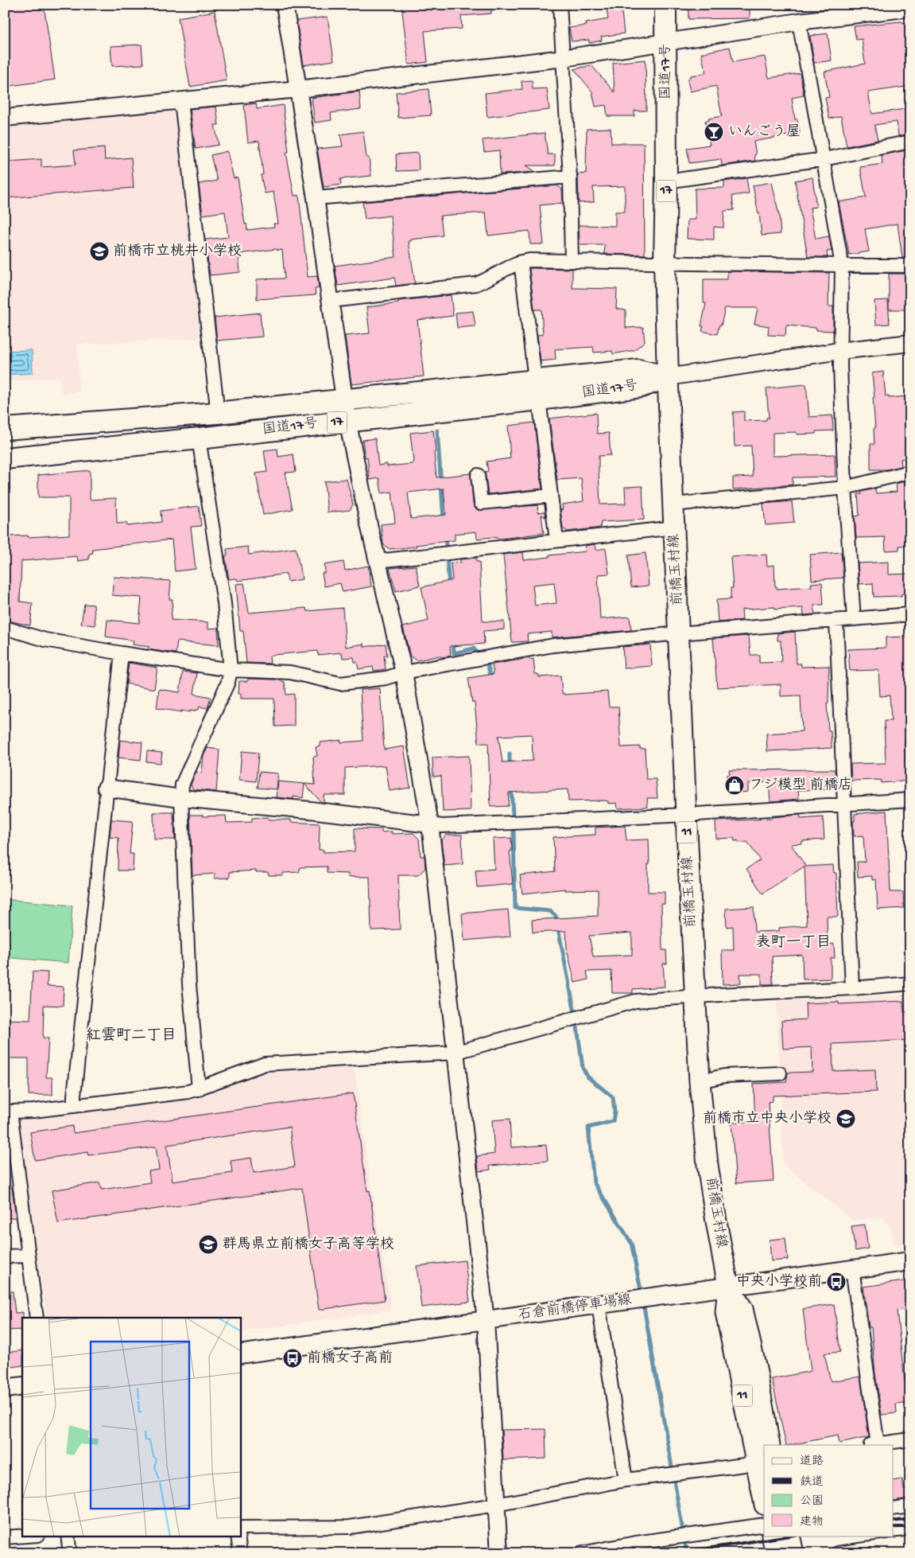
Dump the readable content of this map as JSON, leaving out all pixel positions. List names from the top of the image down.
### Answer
{
  "streets": {
    "highway": ["国道17号", "17"],
    "main road": ["前橋玉村線", "11", "石倉前橋停車場線"]
  },
  "crossings": [
    ["国道17号", "前橋玉村線"],
    ["前橋玉村線", "石倉前橋停車場線"]
  ],
  "districts": ["表町一丁目", "紅雲町二丁目"],
  "places": {
    "bar": ["いんごう屋"],
    "school or university": ["前橋市立桃井小学校", "前橋市立中央小学校", "群馬県立前橋女子高等学校"],
    "shop": ["フジ模型 前橋店"],
    "bus stop": ["中央小学校前", "前橋女子高前"]
  },
  "legend": [
    "道路",
    "鉄道",
    "公園",
    "建物"
  ]
}
